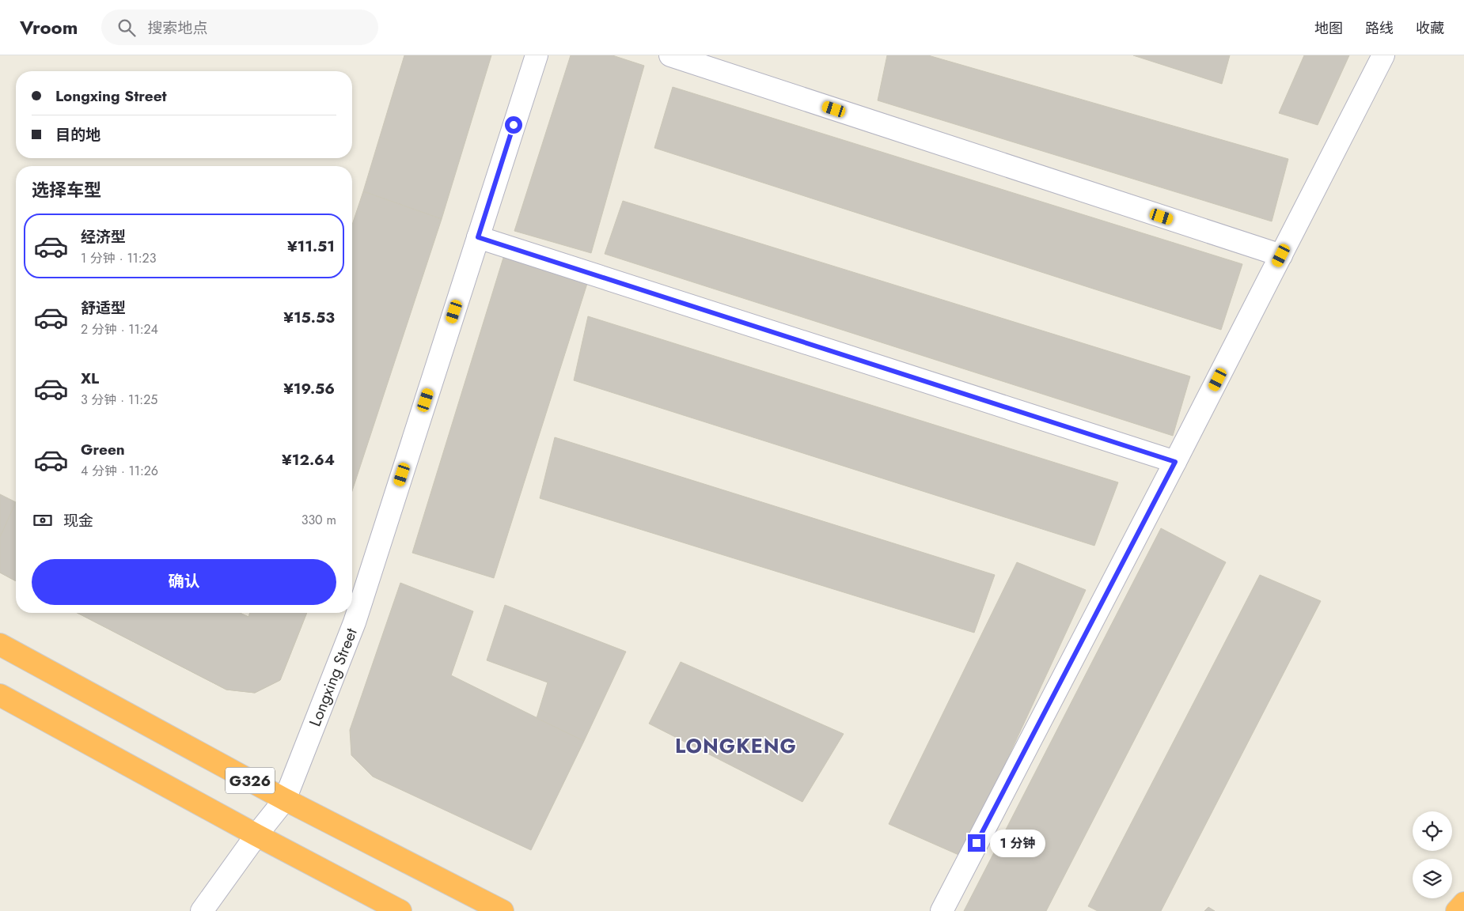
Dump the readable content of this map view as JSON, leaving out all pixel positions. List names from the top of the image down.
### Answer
{
  "streets": {
    "highway": ["G326"],
    "street": ["Longxing Street"]
  },
  "crossings": [
    ["Longxing Street", "G326"]
  ],
  "districts": ["LONGKENG"],
  "page": {
    "header": "Vroom",
    "search": "搜索地点",
    "nav": ["地图", "路线", "收藏"],
    "banner": ["Longxing Street", "目的地"],
    "heading": "选择车型",
    "list": [
      {
        "name": "经济型",
        "note": "1 分钟 · 11:23",
        "value": "¥11.51"
      },
      {
        "name": "舒适型",
        "note": "2 分钟 · 11:24",
        "value": "¥15.53"
      },
      {
        "name": "XL",
        "note": "3 分钟 · 11:25",
        "value": "¥19.56"
      },
      {
        "name": "Green",
        "note": "4 分钟 · 11:26",
        "value": "¥12.64"
      }
    ],
    "pay": ["现金", "330 m"],
    "buttons": "确认",
    "bubble": "1 分钟"
  }
}
